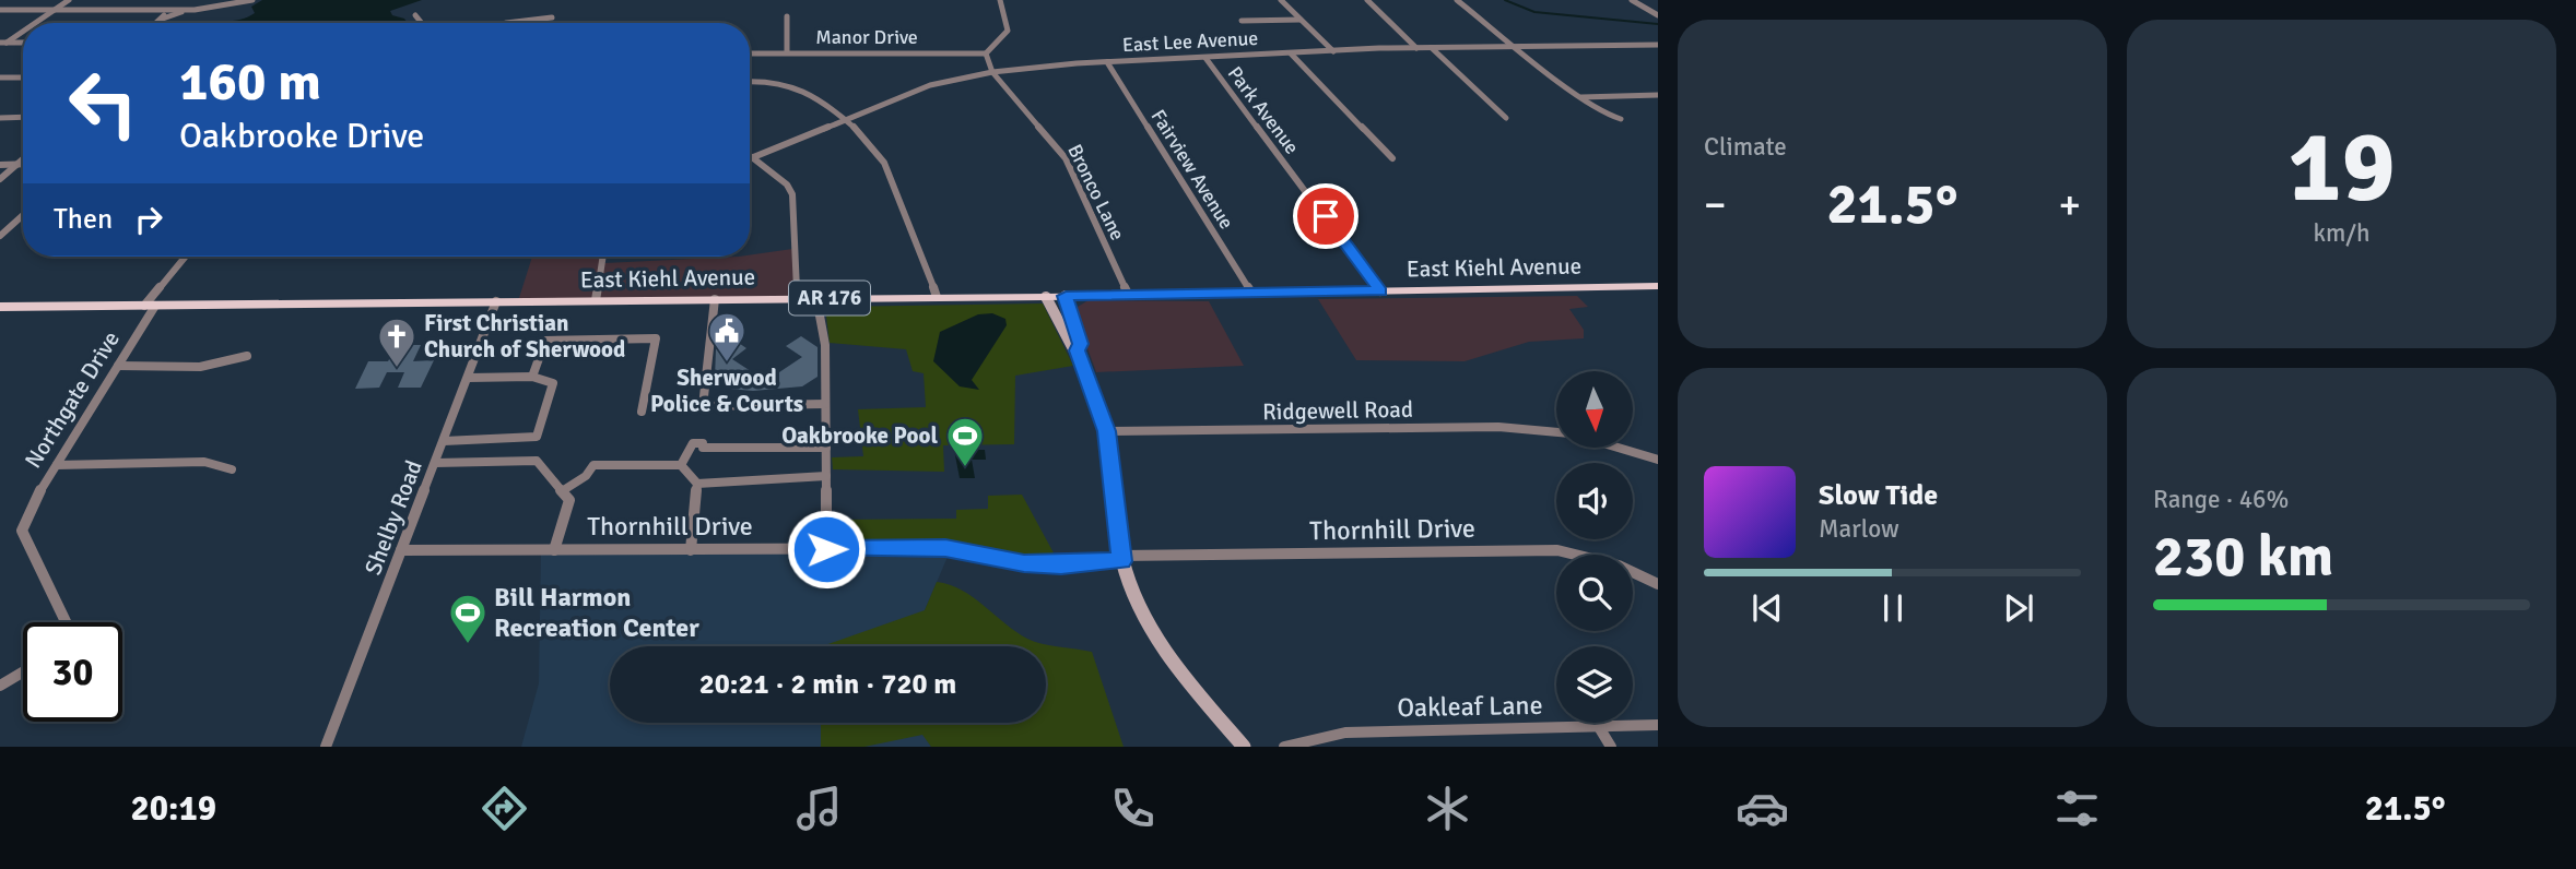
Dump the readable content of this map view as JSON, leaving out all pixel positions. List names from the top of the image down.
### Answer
{
  "streets": {
    "main road": ["East Kiehl Avenue", "AR 176"],
    "street": [
      "Manor Drive",
      "East Lee Avenue",
      "Park Avenue",
      "Fairview Avenue",
      "Bronco Lane",
      "Northgate Drive",
      "Ridgewell Road",
      "Shelby Road",
      "Thornhill Drive",
      "Oakleaf Lane"
    ]
  },
  "crossings": [
    ["Manor Drive", "Bronco Lane"],
    ["East Lee Avenue", "Park Avenue"],
    ["East Lee Avenue", "Fairview Avenue"],
    ["East Lee Avenue", "Bronco Lane"],
    ["Park Avenue", "East Kiehl Avenue"],
    ["Fairview Avenue", "East Kiehl Avenue"],
    ["Bronco Lane", "East Kiehl Avenue"],
    ["East Kiehl Avenue", "Northgate Drive"],
    ["East Kiehl Avenue", "Shelby Road"],
    ["Shelby Road", "Thornhill Drive"]
  ],
  "places": {
    "public building": ["Sherwood Police & Courts"],
    "church": ["First Christian Church of Sherwood"],
    "sports": ["Oakbrooke Pool", "Bill Harmon Recreation Center"]
  },
  "north": "bottom",
  "page": {
    "tile": [
      "Climate",
      ["19", "km/h"],
      ["Range · 46%", "230 km"]
    ],
    "turn": ["160 m", "Oakbrooke Drive"],
    "heat": ["−", "21.5°", "+"],
    "then": "Then",
    "song": ["Slow Tide", "Marlow"],
    "limit": "30",
    "trip": "20:21 · 2 min · 720 m",
    "tabs": ["20:19", "21.5°"]
  }
}
